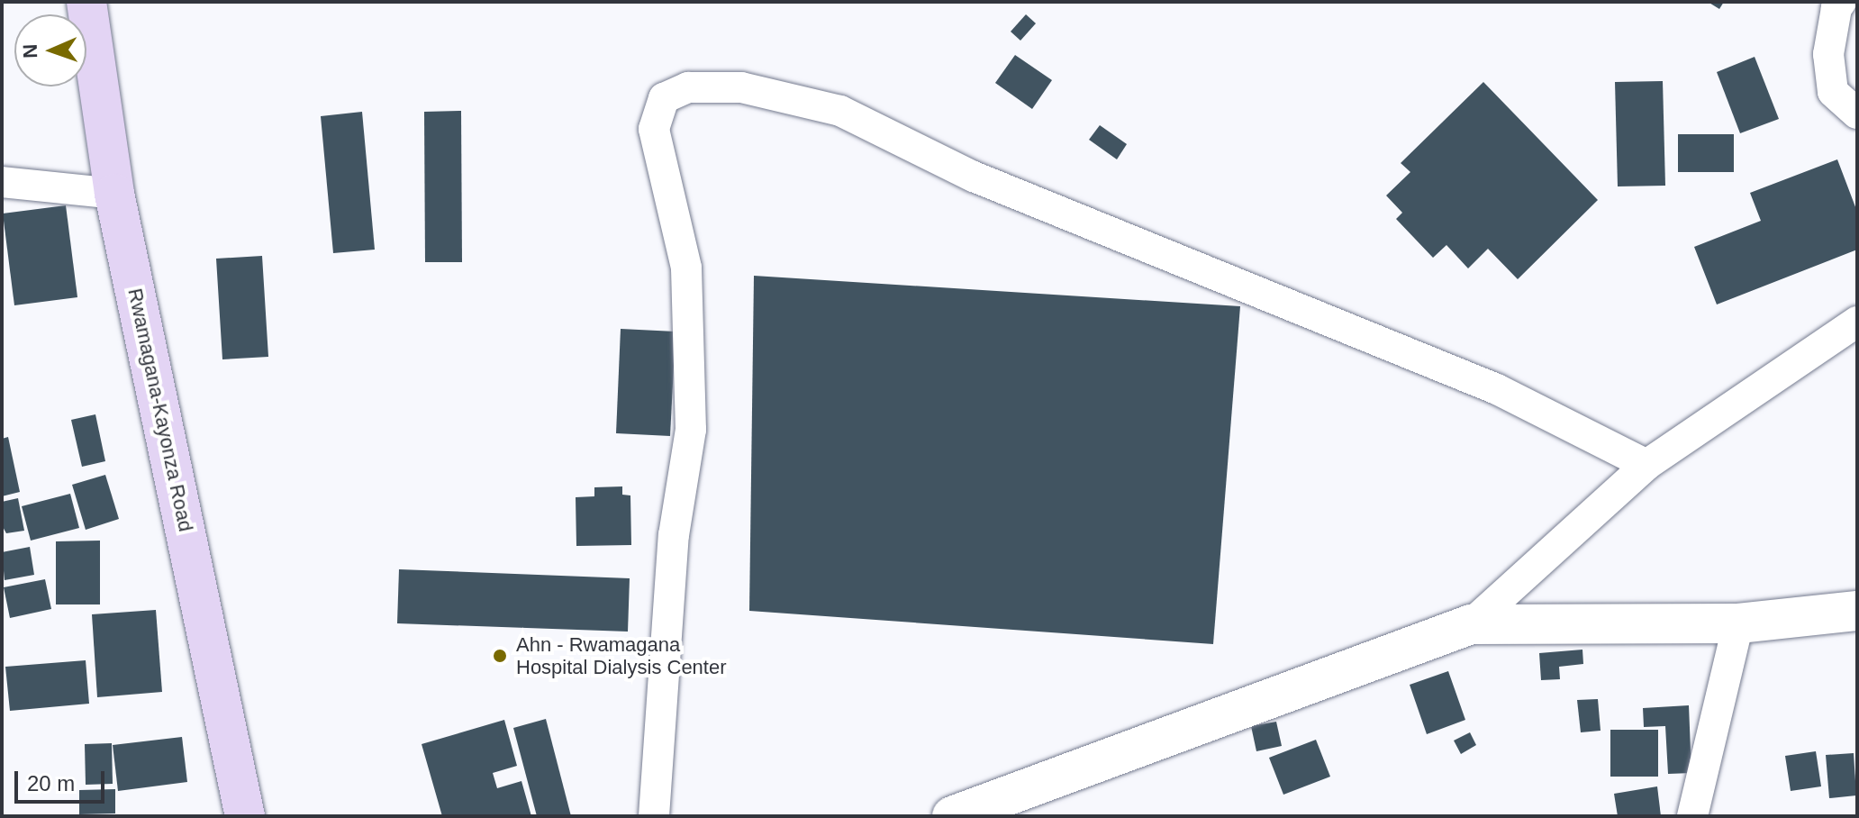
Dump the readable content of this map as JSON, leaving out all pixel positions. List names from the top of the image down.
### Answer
{
  "streets": {
    "highway": ["Rwamagana-Kayonza Road"]
  },
  "places": ["Ahn - Rwamagana Hospital Dialysis Center"],
  "scale_bar": "20 m",
  "north": "left"
}
